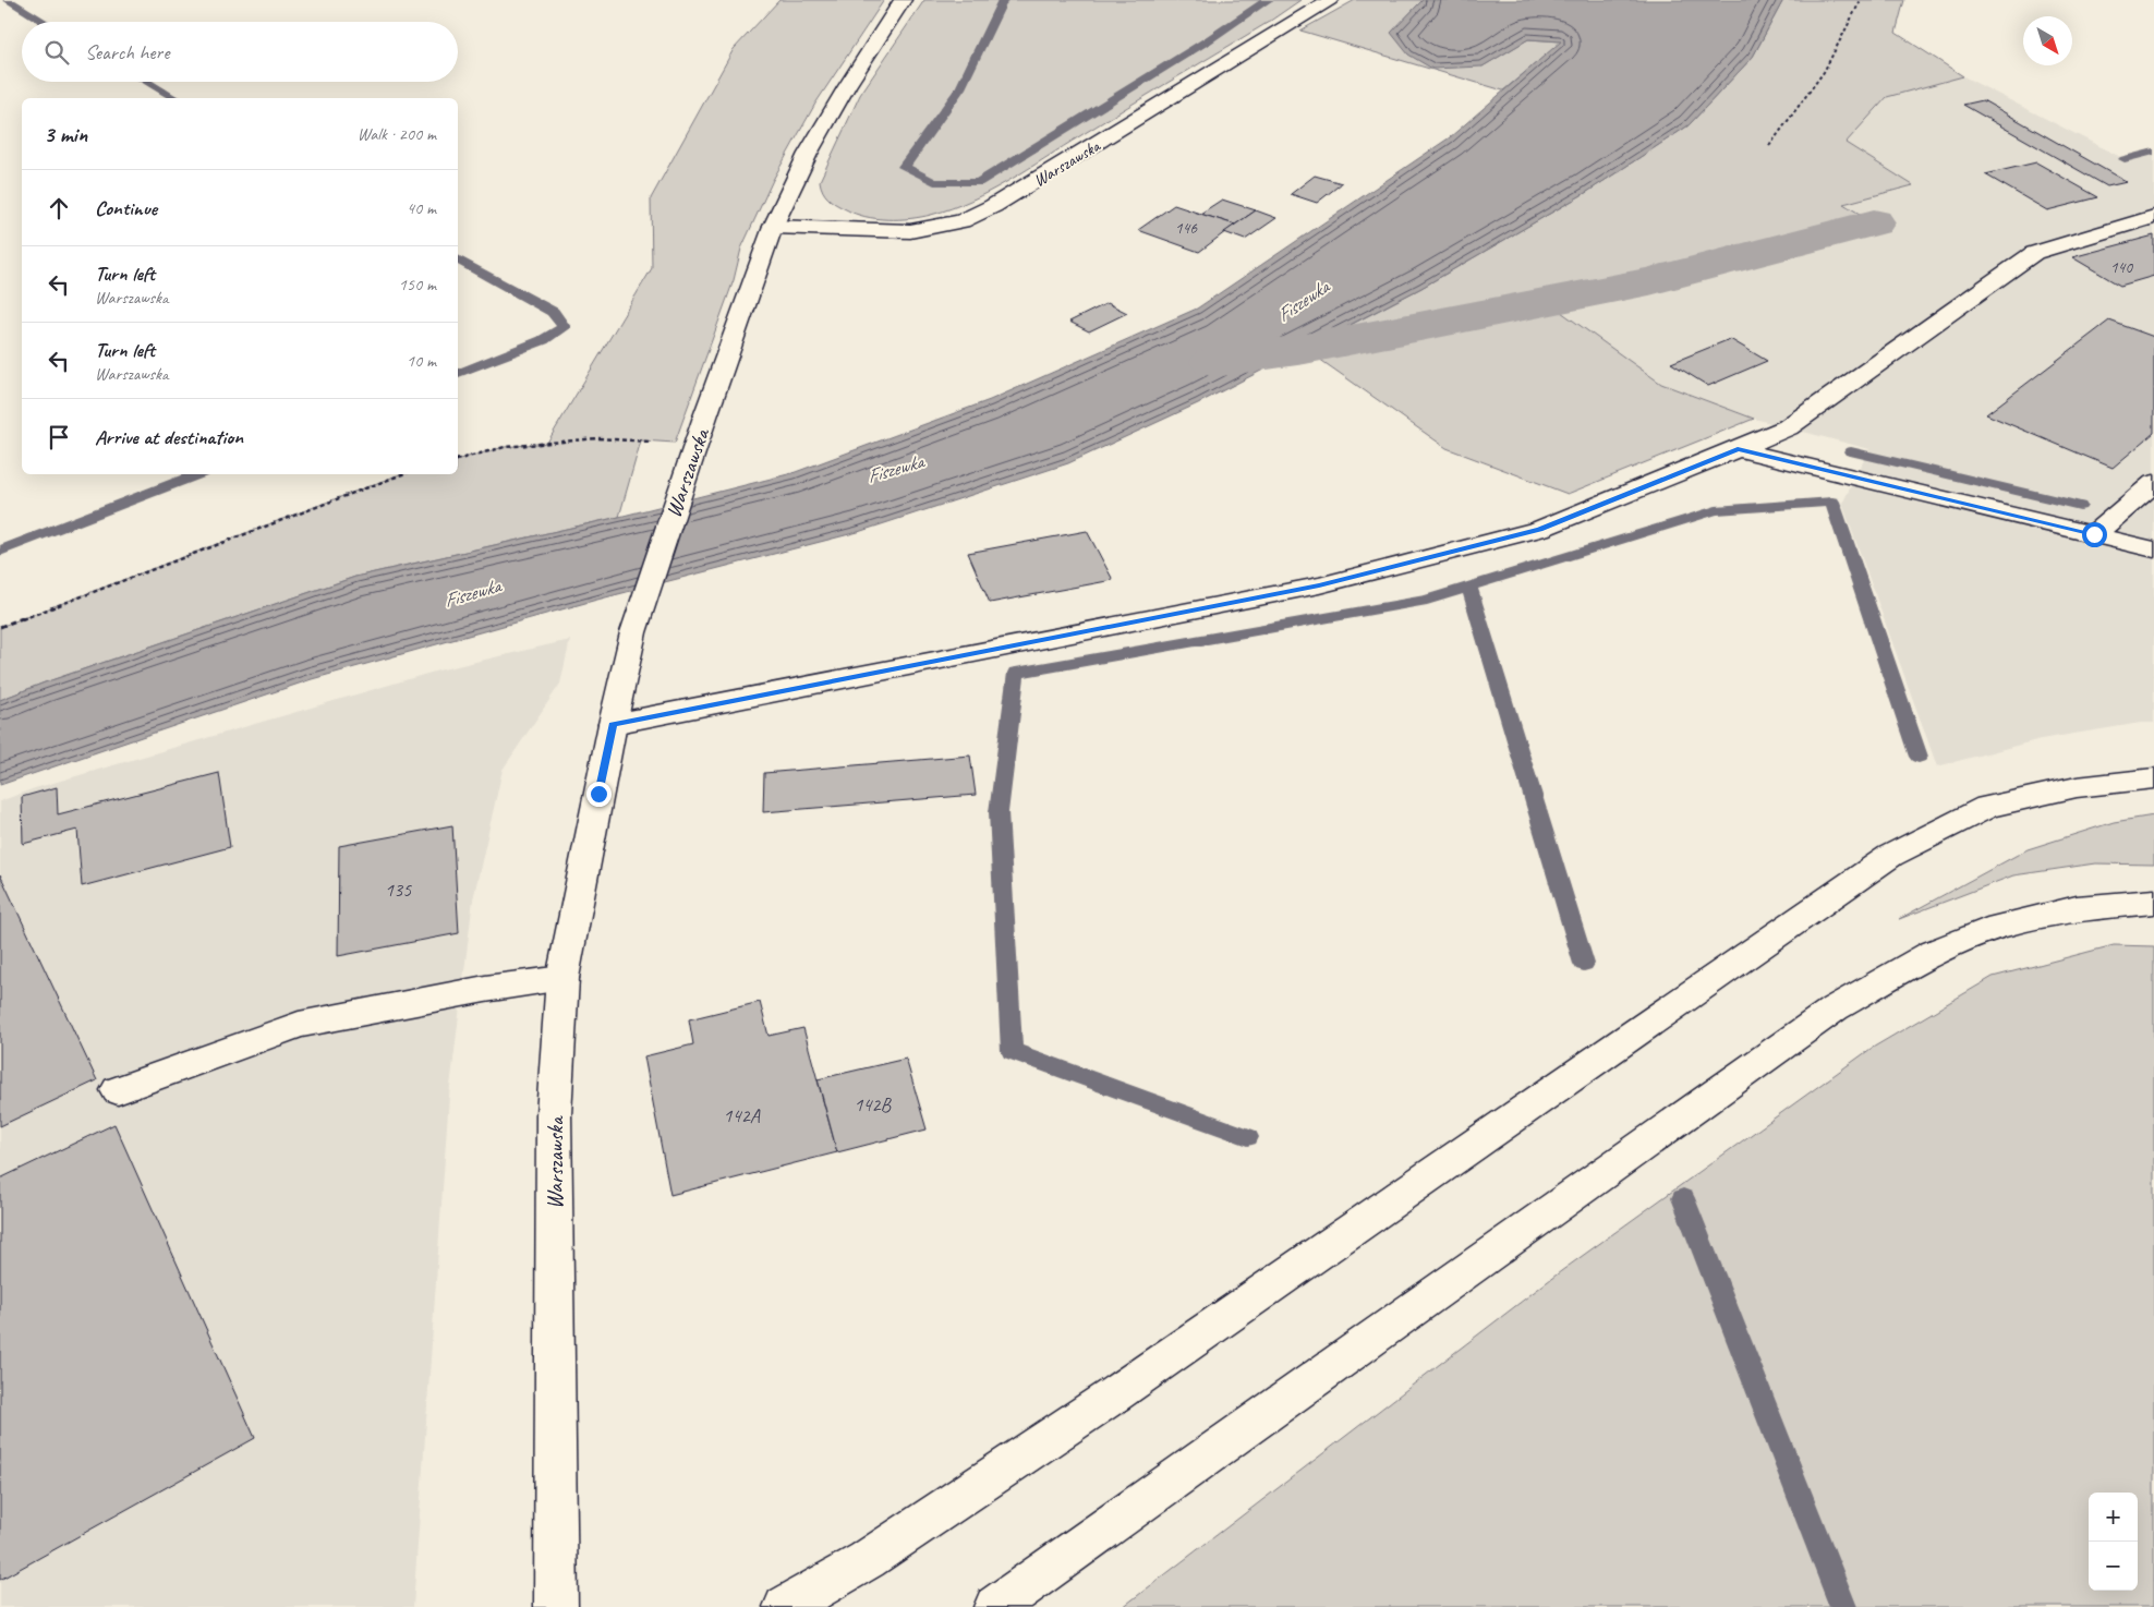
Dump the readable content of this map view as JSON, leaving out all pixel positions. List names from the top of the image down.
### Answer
{
  "streets": {
    "main road": ["Warszawska"]
  },
  "water": ["Fiszewka"],
  "house_numbers": [
    "146",
    "140",
    "135",
    "142B",
    "142A"
  ],
  "north": "bottom right",
  "page": {
    "search": "Search here",
    "heading": ["3 min", "Walk · 200 m"],
    "list": [
      ["Continue", "40 m"],
      ["Turn left", "Warszawska", "150 m"],
      ["Turn left", "Warszawska", "10 m"],
      "Arrive at destination"
    ],
    "map_buttons": ["+", "−"]
  }
}
